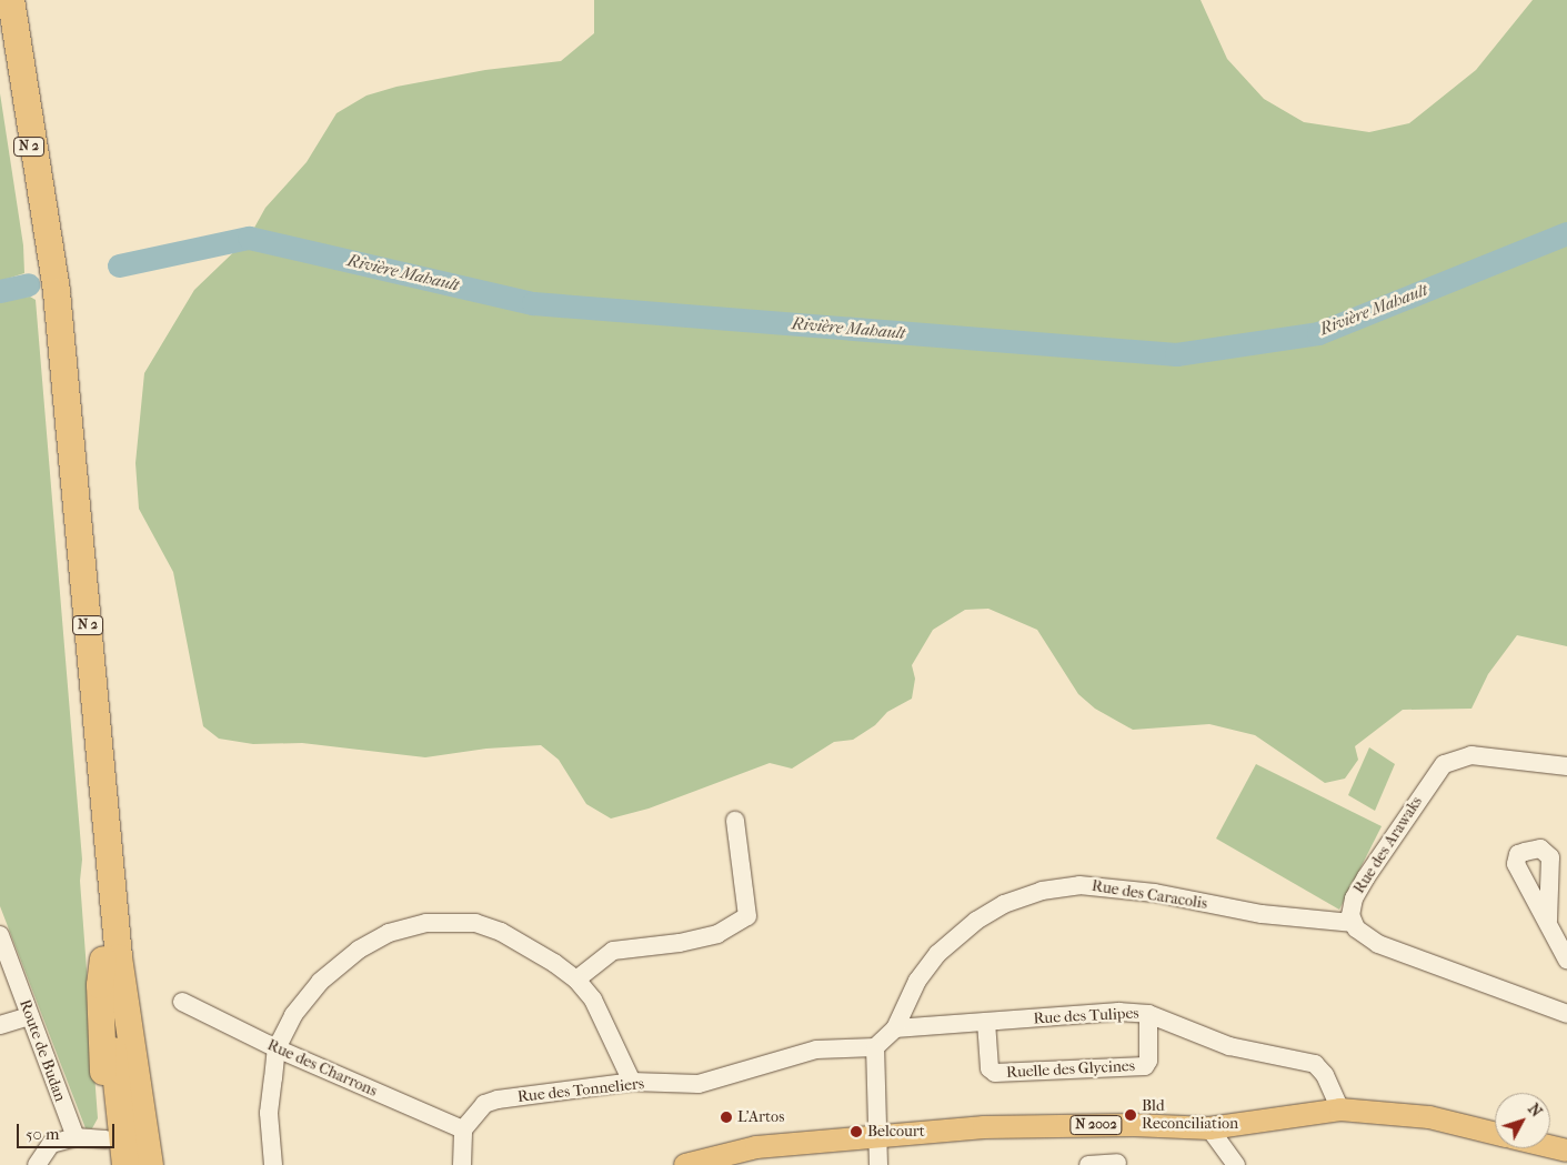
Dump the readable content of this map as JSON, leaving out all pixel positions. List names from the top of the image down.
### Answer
{
  "streets": {
    "highway": ["N 2"],
    "main road": ["N 2002"],
    "street": [
      "Rue des Arawaks",
      "Rue des Caracolis",
      "Rue des Tulipes",
      "Route de Budan",
      "Rue des Charrons",
      "Ruelle des Glycines",
      "Rue des Tonneliers"
    ]
  },
  "crossings": [
    ["Rue des Arawaks", "Rue des Caracolis"],
    ["Rue des Caracolis", "Rue des Tulipes"],
    ["Rue des Caracolis", "Rue des Tonneliers"],
    ["Rue des Tulipes", "Ruelle des Glycines"],
    ["Rue des Tulipes", "N 2002"],
    ["Rue des Charrons", "Rue des Tonneliers"]
  ],
  "water": ["Rivière Mahault"],
  "places": ["Bld Reconciliation", "L'Artos", "Belcourt"],
  "scale_bar": "50 m",
  "north": "top right"
}
